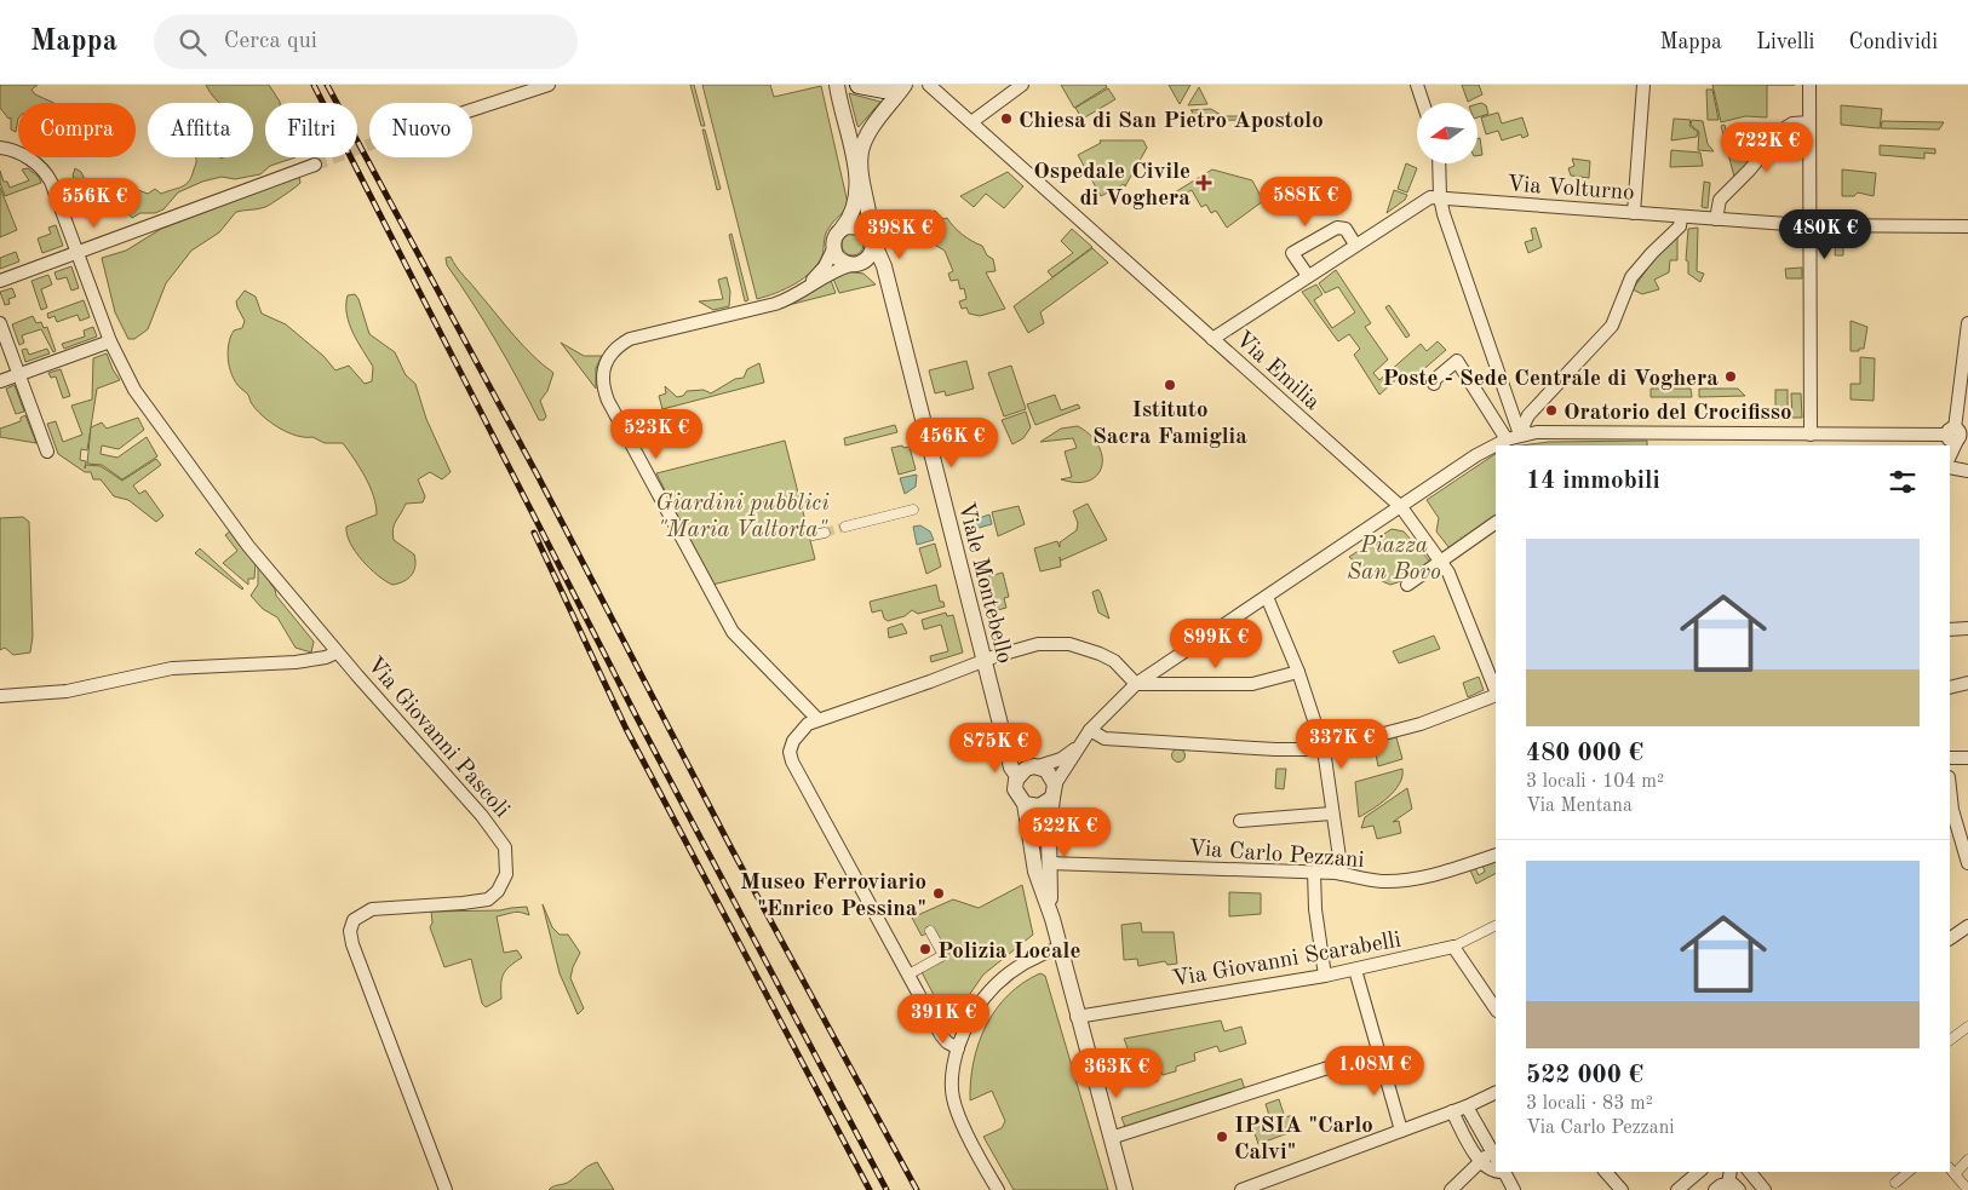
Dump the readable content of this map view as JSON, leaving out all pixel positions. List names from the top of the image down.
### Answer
{
  "streets": {
    "street": [
      "Via Volturno",
      "Via Emilia",
      "Viale Montebello",
      "Via Giovanni Pascoli",
      "Via Carlo Pezzani",
      "Via Giovanni Scarabelli"
    ]
  },
  "crossings": [
    ["Via Volturno", "Via Emilia"]
  ],
  "parks": ["Giardini pubblici \"Maria Valtorta\"", "Piazza San Bovo"],
  "places": {
    "other": [
      "Chiesa di San Pietro Apostolo",
      "Poste - Sede Centrale di Voghera",
      "Istituto Sacra Famiglia",
      "Oratorio del Crocifisso",
      "Museo Ferroviario \"Enrico Pessina\"",
      "Polizia Locale",
      "IPSIA \"Carlo Calvi\""
    ],
    "health": ["Ospedale Civile di Voghera"]
  },
  "north": "left",
  "page": {
    "header": "Mappa",
    "search": "Cerca qui",
    "nav": ["Mappa", "Livelli", "Condividi"],
    "chip": [
      "Compra",
      "Affitta",
      "Filtri",
      "Nuovo"
    ],
    "price": [
      "722K €",
      "588K €",
      "556K €",
      "398K €",
      "480K €",
      "523K €",
      "456K €",
      "899K €",
      "337K €",
      "875K €",
      "522K €",
      "391K €",
      "1.08M €",
      "363K €"
    ],
    "heading": "14 immobili",
    "list": [
      {
        "name": "480 000 €",
        "note": "3 locali · 104 m² · Via Mentana"
      },
      {
        "name": "522 000 €",
        "note": "3 locali · 83 m² · Via Carlo Pezzani"
      }
    ]
  }
}
